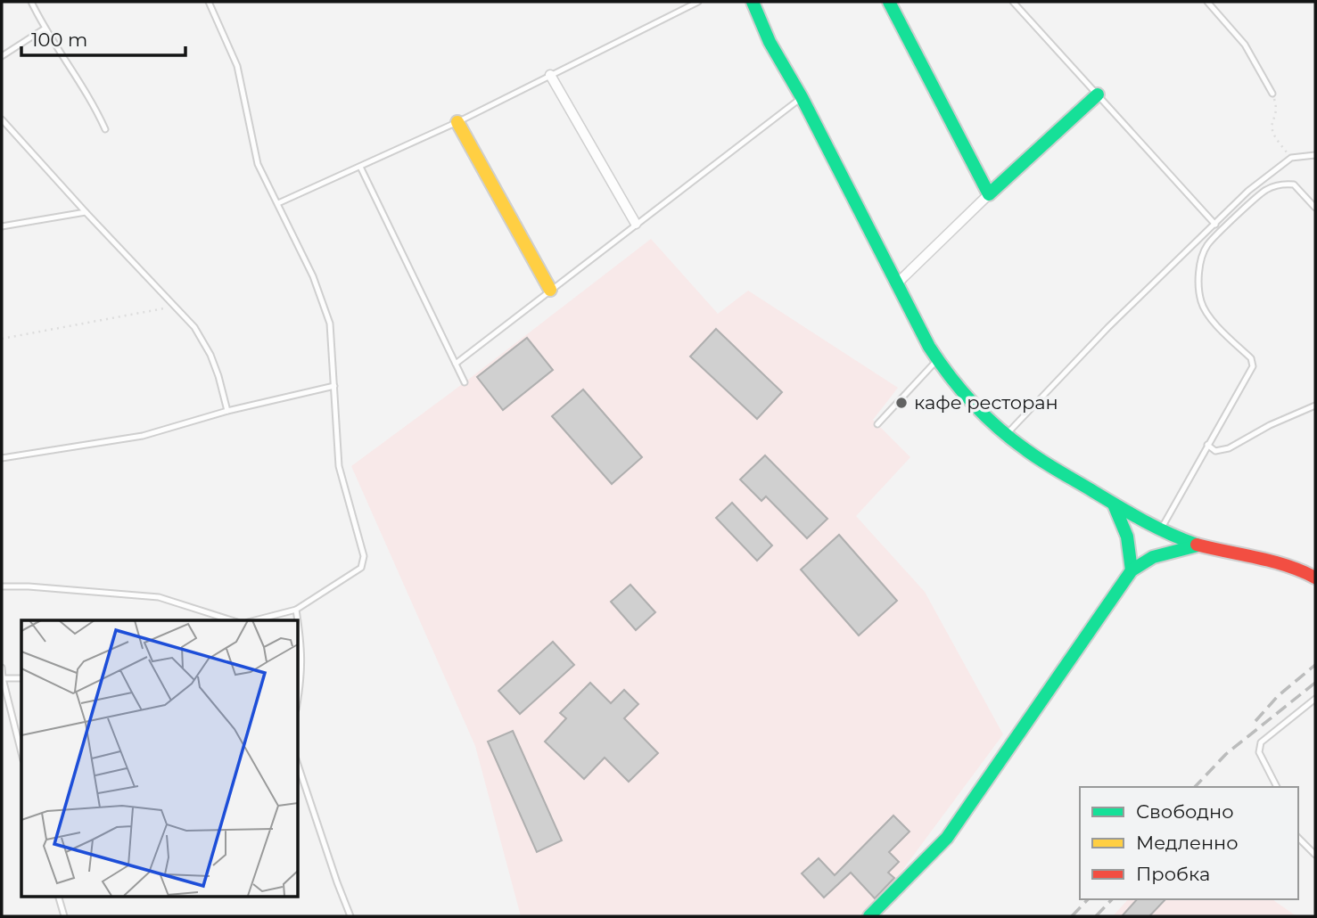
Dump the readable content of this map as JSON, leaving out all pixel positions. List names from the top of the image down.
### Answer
{
  "places": ["кафе ресторан"],
  "legend": ["Свободно", "Медленно", "Пробка"],
  "scale_bar": "100 m"
}
